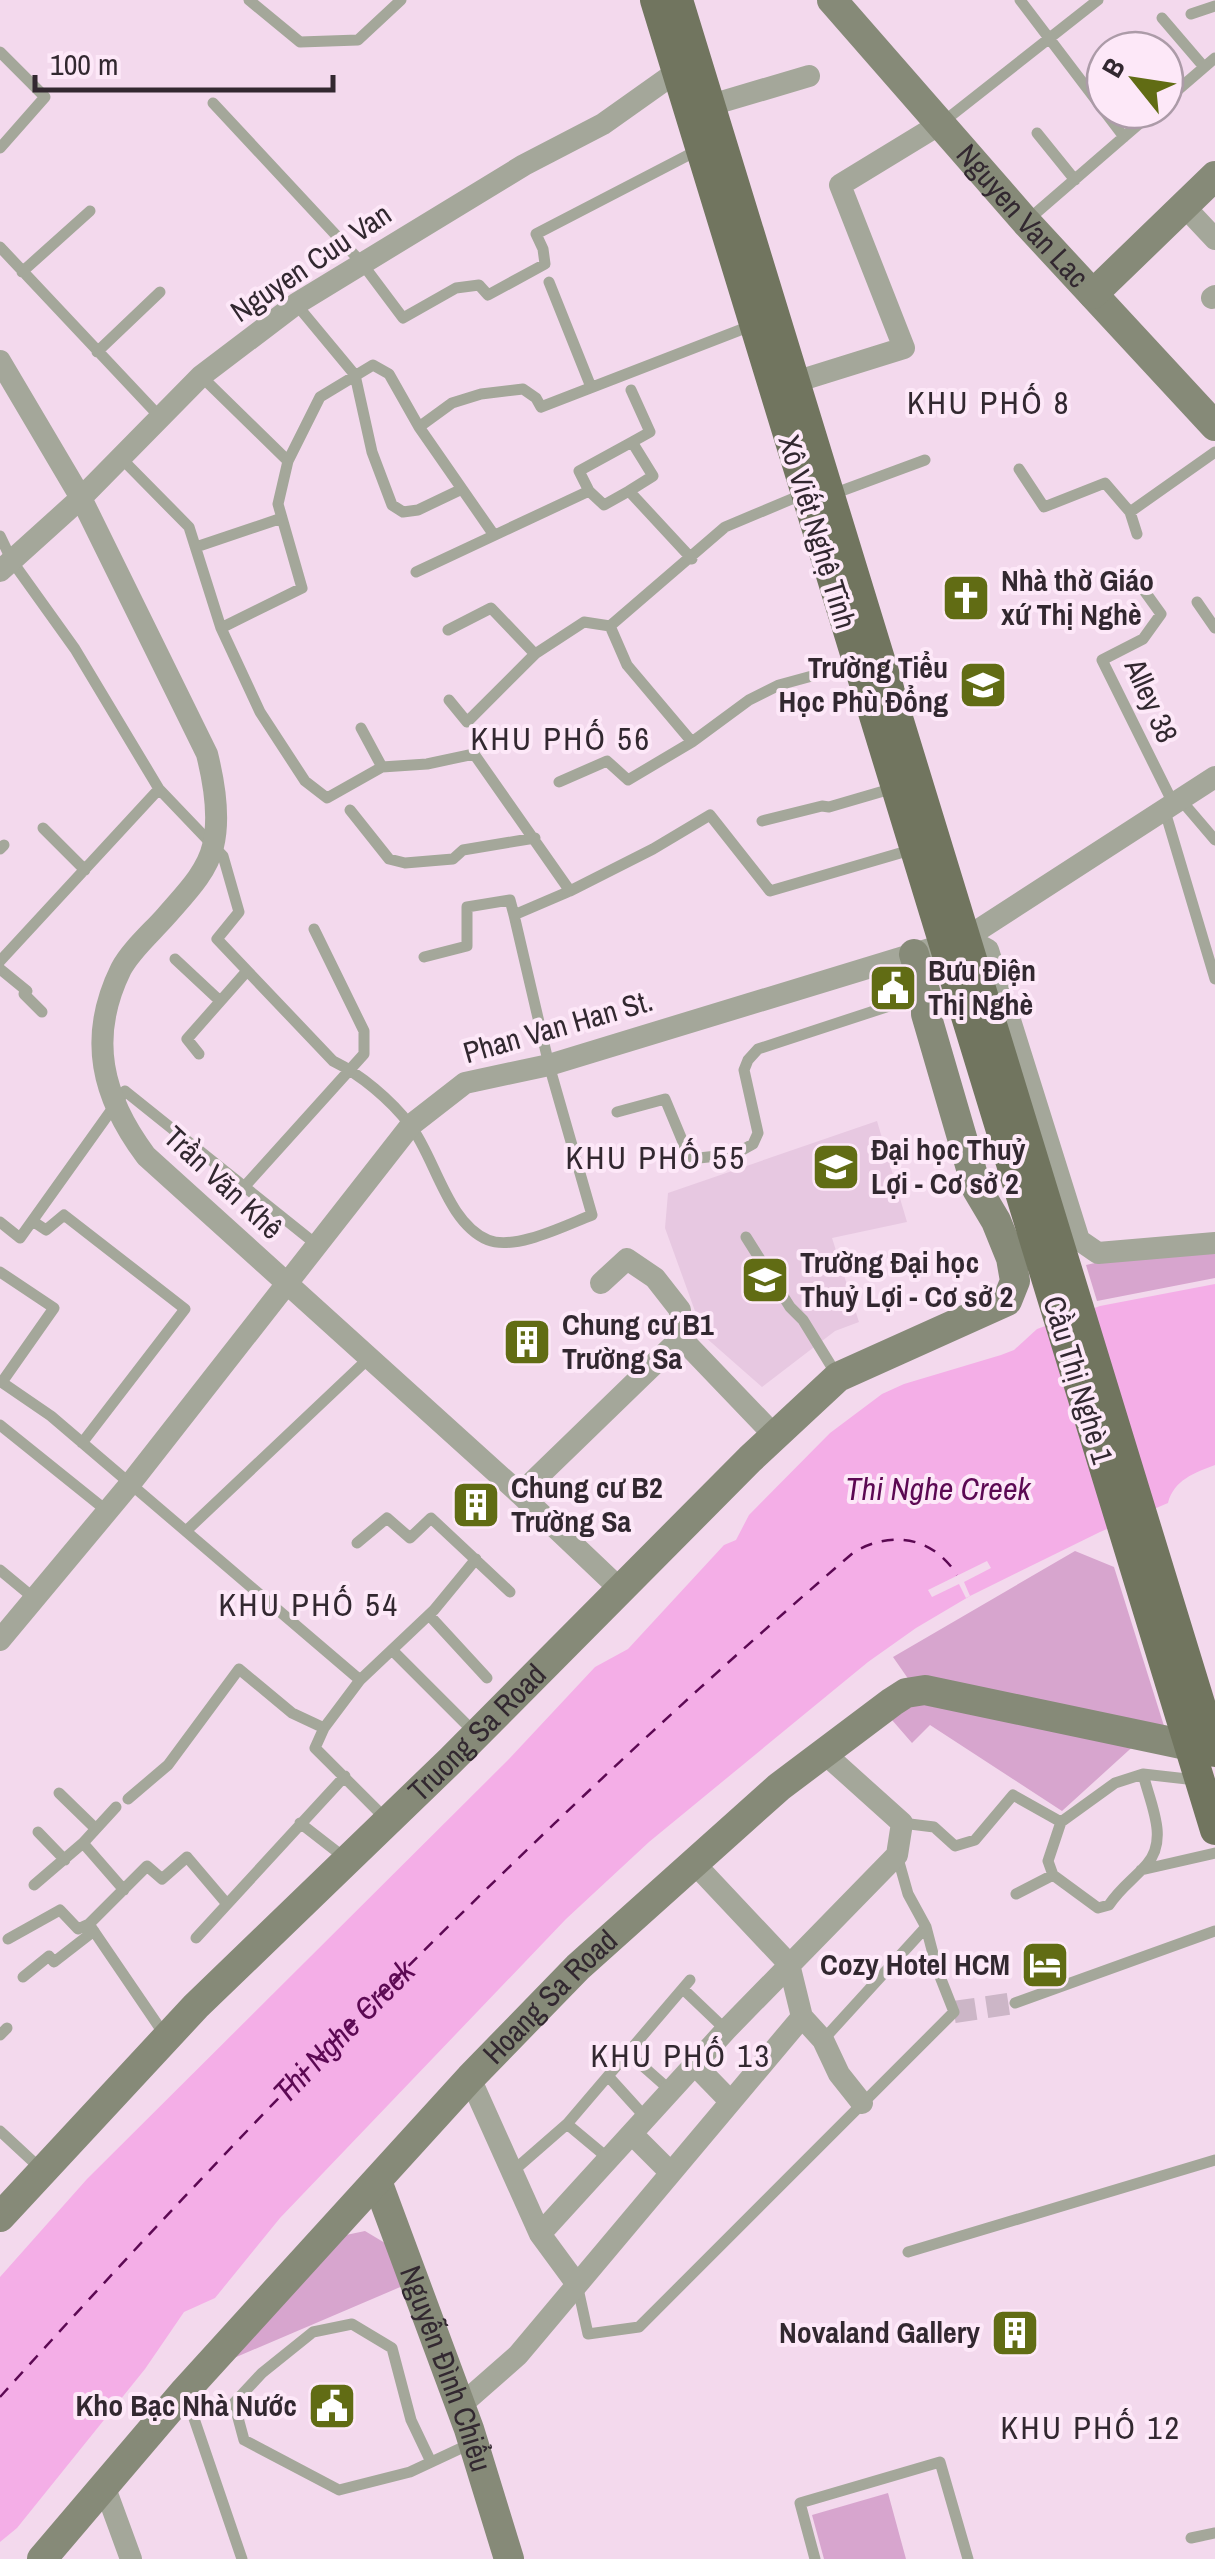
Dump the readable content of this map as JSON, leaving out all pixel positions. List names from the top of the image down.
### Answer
{
  "streets": {
    "main road": ["Xô Viết Nghệ Tĩnh", "Cầu Thị Nghè 1"],
    "street": [
      "Nguyen Van Lac",
      "Nguyen Cuu Van",
      "Phan Van Han St.",
      "Trần Văn Khê",
      "Truong Sa Road",
      "Hoang Sa Road",
      "Nguyễn Đình Chiểu"
    ],
    "lane": ["Alley 38"]
  },
  "crossings": [
    ["Nguyen Cuu Van", "Xô Viết Nghệ Tĩnh"],
    ["Xô Viết Nghệ Tĩnh", "Phan Van Han St."],
    ["Xô Viết Nghệ Tĩnh", "Cầu Thị Nghè 1"],
    ["Alley 38", "Phan Van Han St."],
    ["Phan Van Han St.", "Trần Văn Khê"],
    ["Trần Văn Khê", "Truong Sa Road"],
    ["Cầu Thị Nghè 1", "Hoang Sa Road"],
    ["Hoang Sa Road", "Nguyễn Đình Chiểu"]
  ],
  "districts": [
    "KHU PHỐ 8",
    "KHU PHỐ 56",
    "KHU PHỐ 55",
    "KHU PHỐ 54",
    "KHU PHỐ 13",
    "KHU PHỐ 12"
  ],
  "water": ["Thi Nghe Creek"],
  "places": {
    "church": ["Nhà thờ Giáo xứ Thị Nghè"],
    "school or university": ["Trường Tiểu Học Phù Đổng", "Đại học Thuỷ Lợi - Cơ sở 2", "Trường Đại học Thuỷ Lợi - Cơ sở 2"],
    "public building": ["Bưu Điện Thị Nghè", "Kho Bạc Nhà Nước"],
    "building": ["Chung cư B1 Trường Sa", "Chung cư B2 Trường Sa", "Novaland Gallery"],
    "hotel": ["Cozy Hotel HCM"]
  },
  "scale_bar": "100 m",
  "north": "top left"
}
